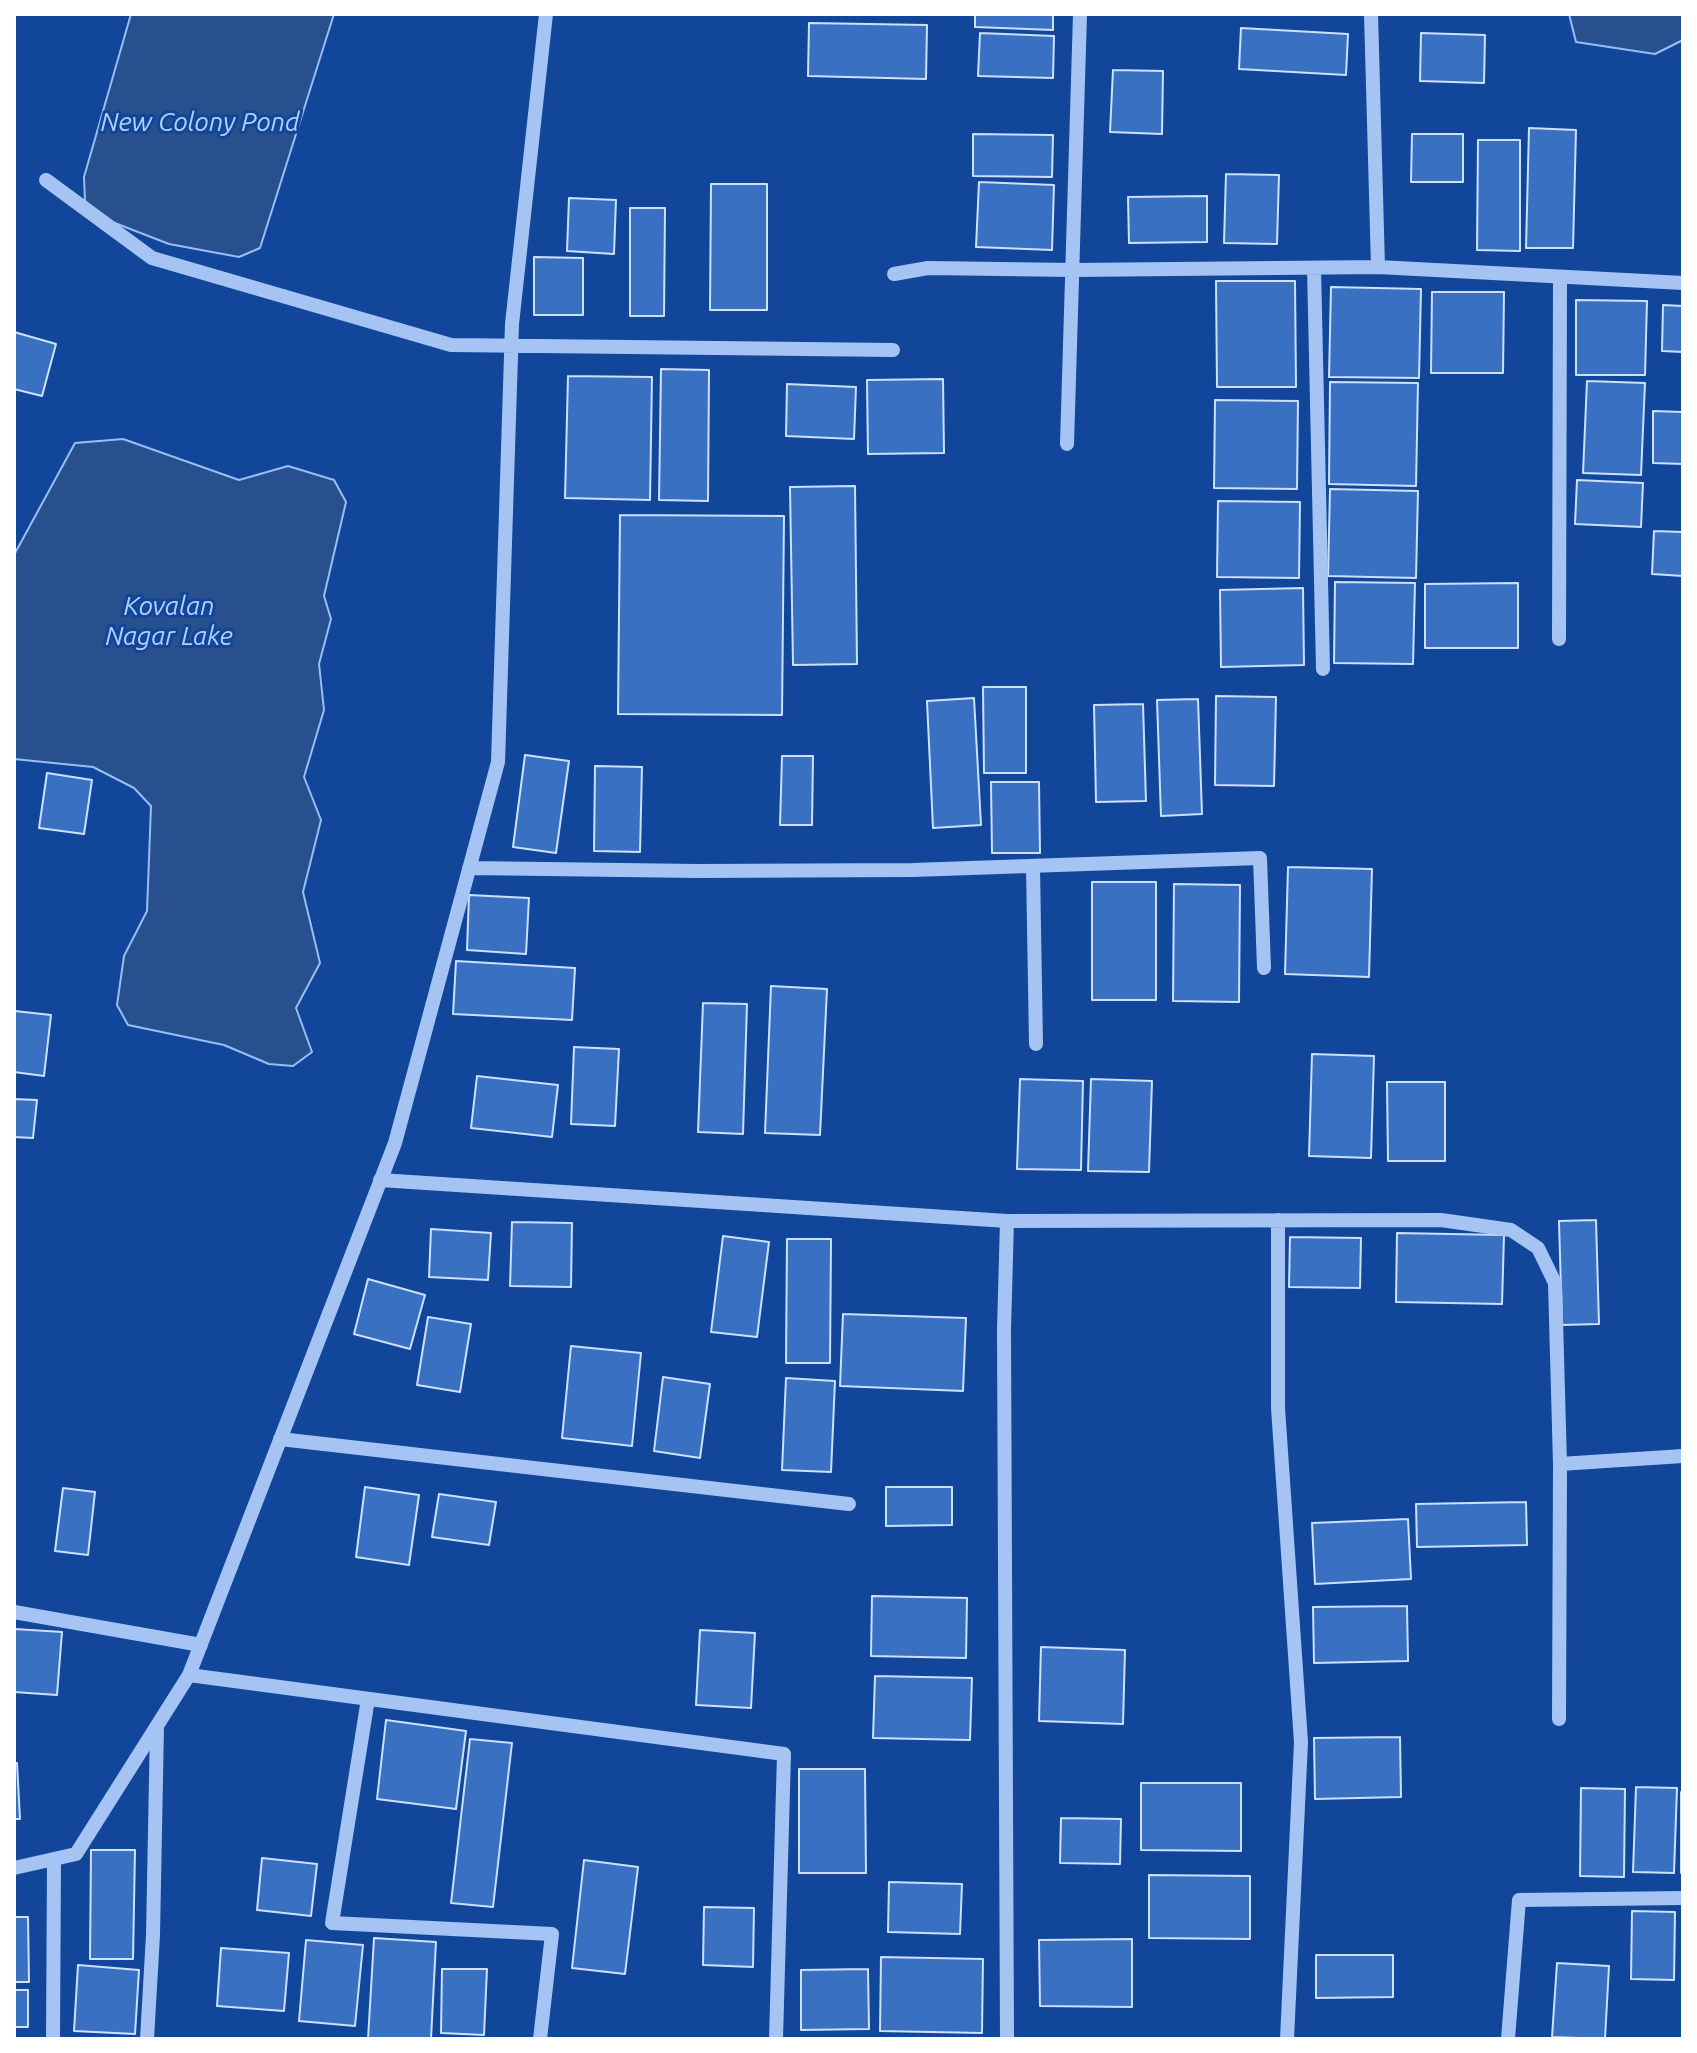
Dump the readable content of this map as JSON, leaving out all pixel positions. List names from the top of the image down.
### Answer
{
  "water": ["New Colony Pond", "Kovalan Nagar Lake"]
}
